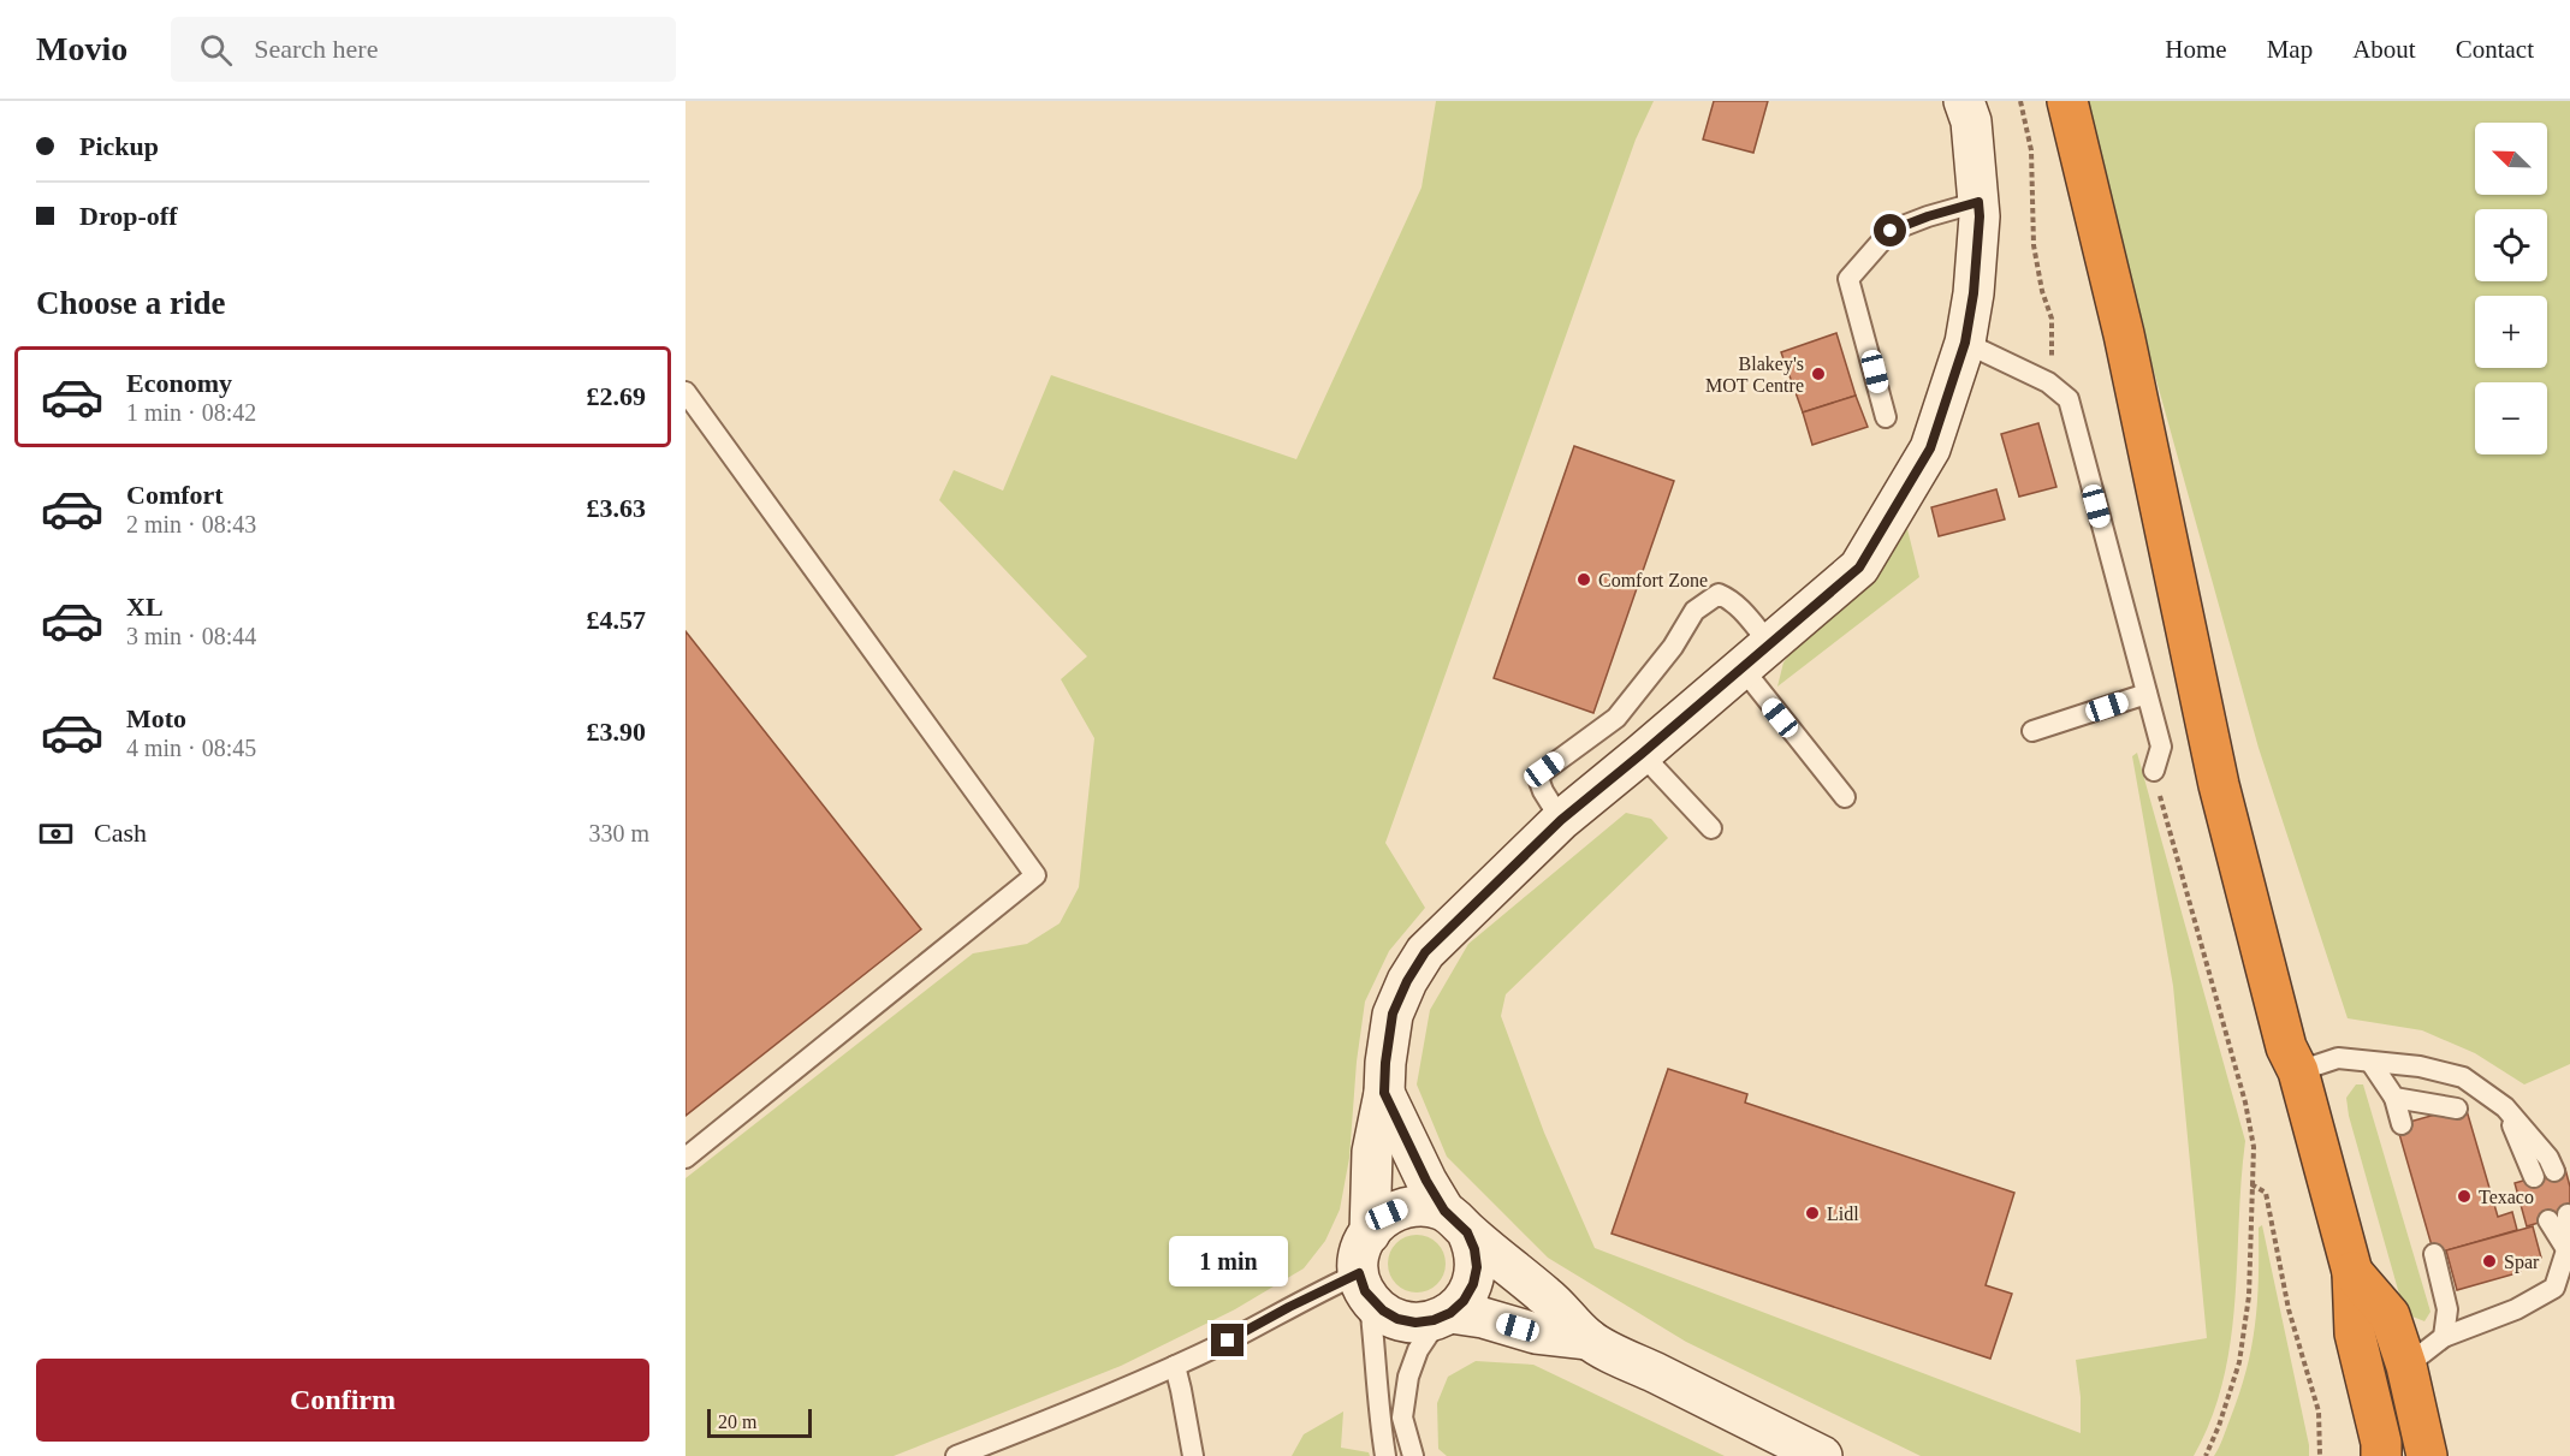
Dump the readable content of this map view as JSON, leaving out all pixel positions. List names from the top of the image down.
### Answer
{
  "places": [
    "Blakey's MOT Centre",
    "Comfort Zone",
    "Texaco",
    "Lidl",
    "Spar"
  ],
  "scale_bar": "20 m",
  "north": "top left",
  "page": {
    "header": "Movio",
    "search": "Search here",
    "nav": [
      "Home",
      "Map",
      "About",
      "Contact"
    ],
    "banner": ["Pickup", "Drop-off"],
    "map_buttons": ["+", "−"],
    "heading": "Choose a ride",
    "list": [
      {
        "name": "Economy",
        "note": "1 min · 08:42",
        "value": "£2.69"
      },
      {
        "name": "Comfort",
        "note": "2 min · 08:43",
        "value": "£3.63"
      },
      {
        "name": "XL",
        "note": "3 min · 08:44",
        "value": "£4.57"
      },
      {
        "name": "Moto",
        "note": "4 min · 08:45",
        "value": "£3.90"
      }
    ],
    "pay": ["Cash", "330 m"],
    "bubble": "1 min",
    "buttons": "Confirm",
    "scale": "20 m"
  }
}
